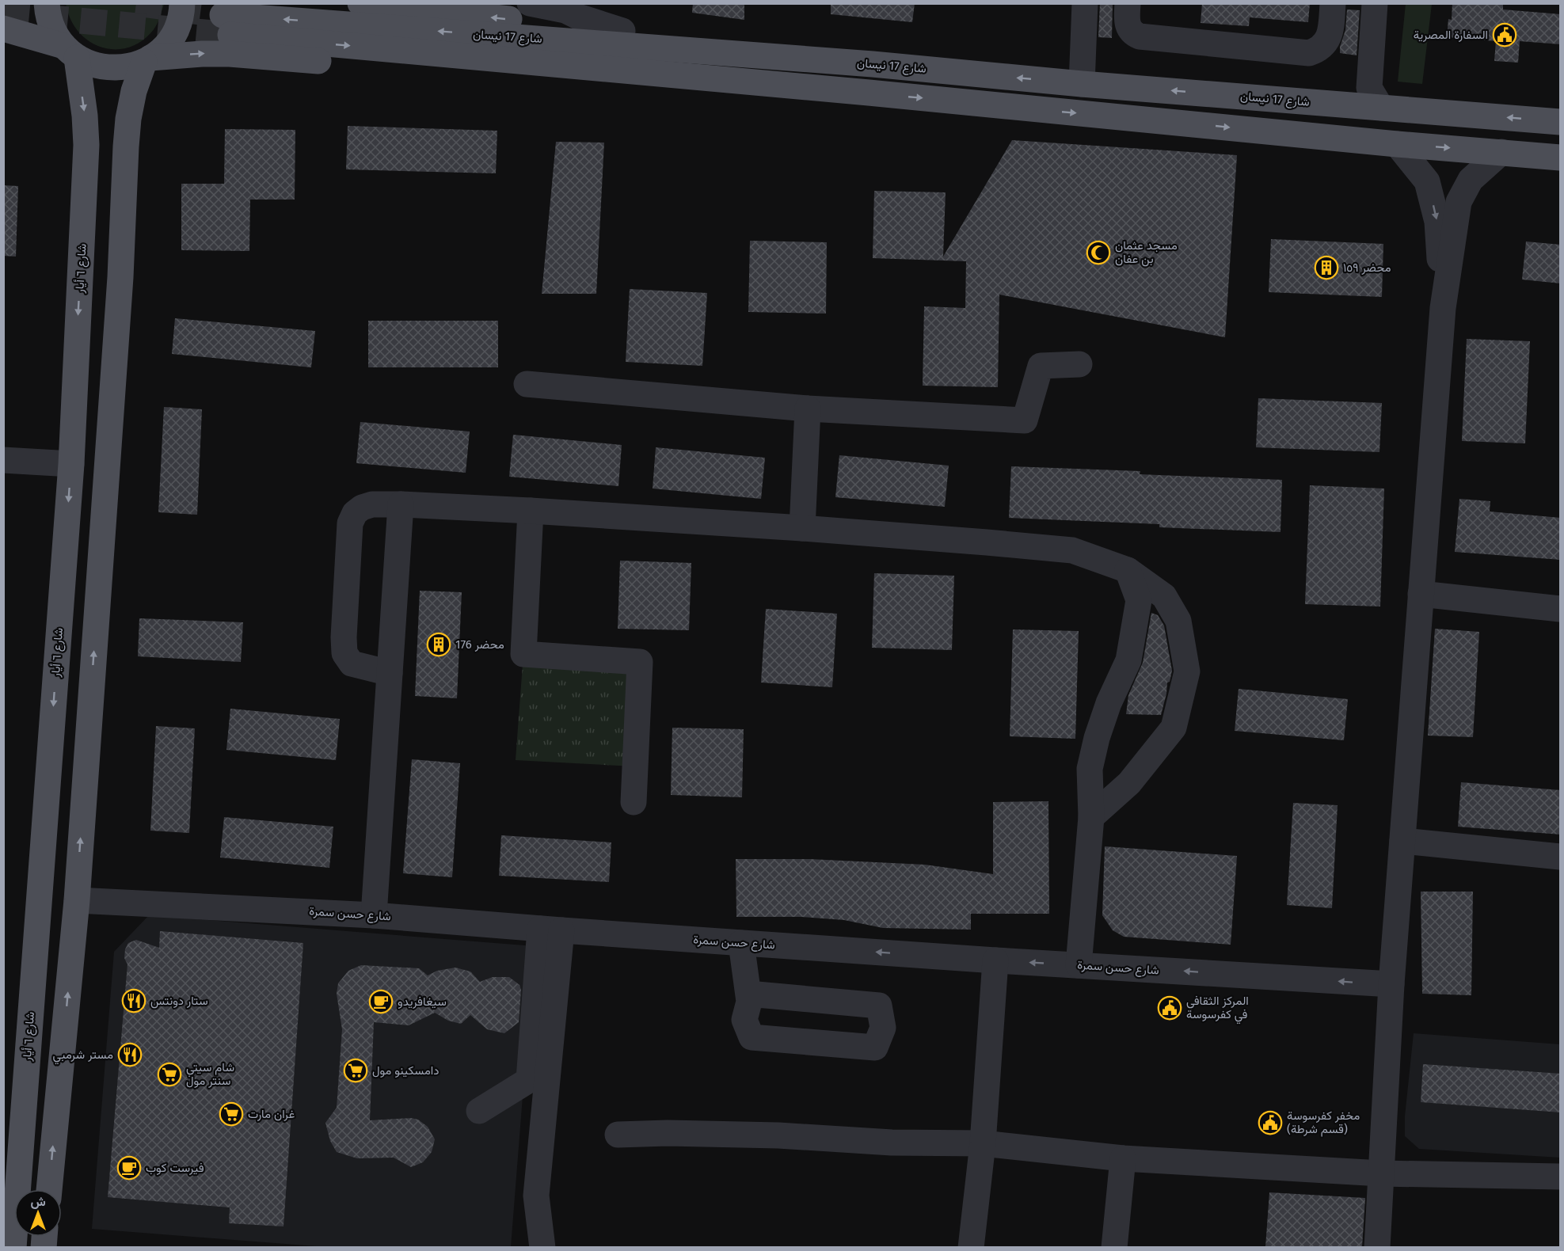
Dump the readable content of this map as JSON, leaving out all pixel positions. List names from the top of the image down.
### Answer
{
  "streets": {
    "main road": ["شارع 17 نيسان", "شارع ٦ أيار"],
    "street": ["شارع حسن سمرة"]
  },
  "places": {
    "public building": ["السفارة المصرية", "المركز الثقافي في كفرسوسة", "مخفر كفرسوسة (قسم شرطة)"],
    "mosque": ["مسجد عثمان بن عفان"],
    "building": ["محضر ١٥٩", "محضر 176"],
    "restaurant": ["ستار دونتس", "مستر شرمبي"],
    "cafe": ["سيغافريدو", "فيرست كوب"],
    "supermarket": ["دامسكينو مول", "شام سيتي سنتر مول", "غران مارت"]
  },
  "north": "top"
}
